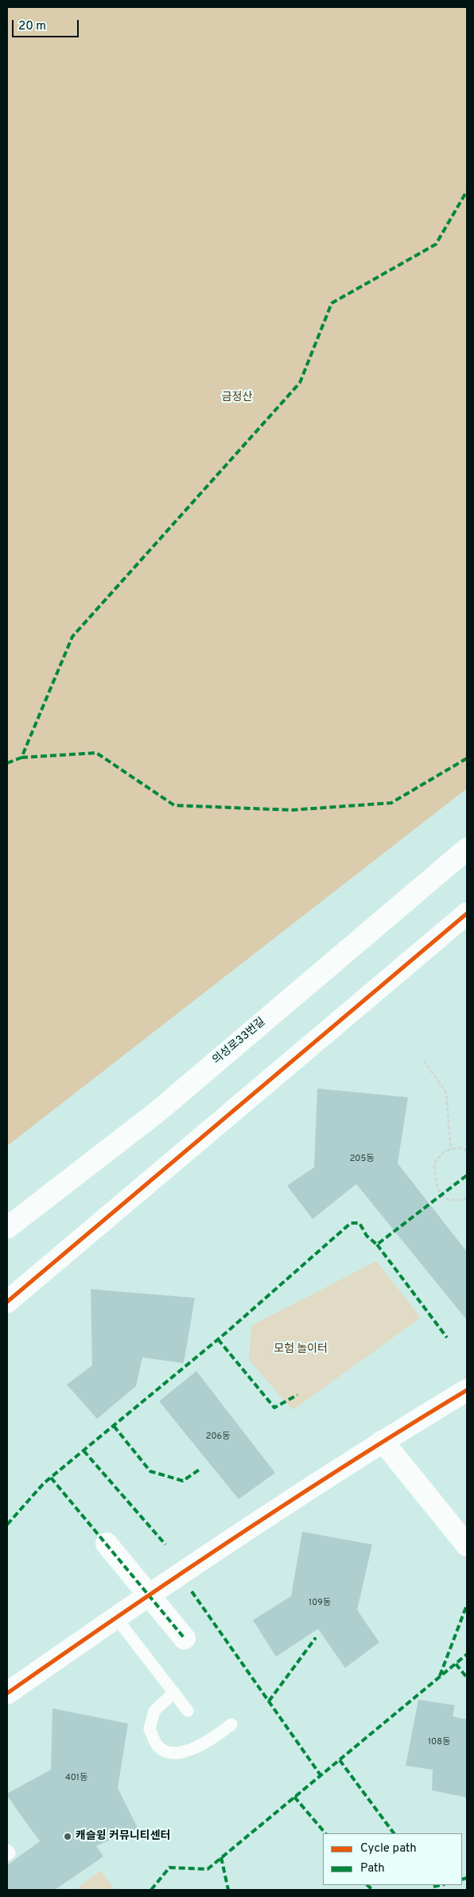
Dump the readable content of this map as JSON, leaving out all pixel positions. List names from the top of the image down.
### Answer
{
  "streets": {
    "street": ["의성로33번길"]
  },
  "parks": ["금정산", "모험 놀이터"],
  "places": ["캐슬윙 커뮤니티센터"],
  "house_numbers": [
    "205동",
    "206동",
    "109동",
    "108동",
    "401동"
  ],
  "legend": ["Cycle path", "Path"],
  "scale_bar": "20 m"
}
